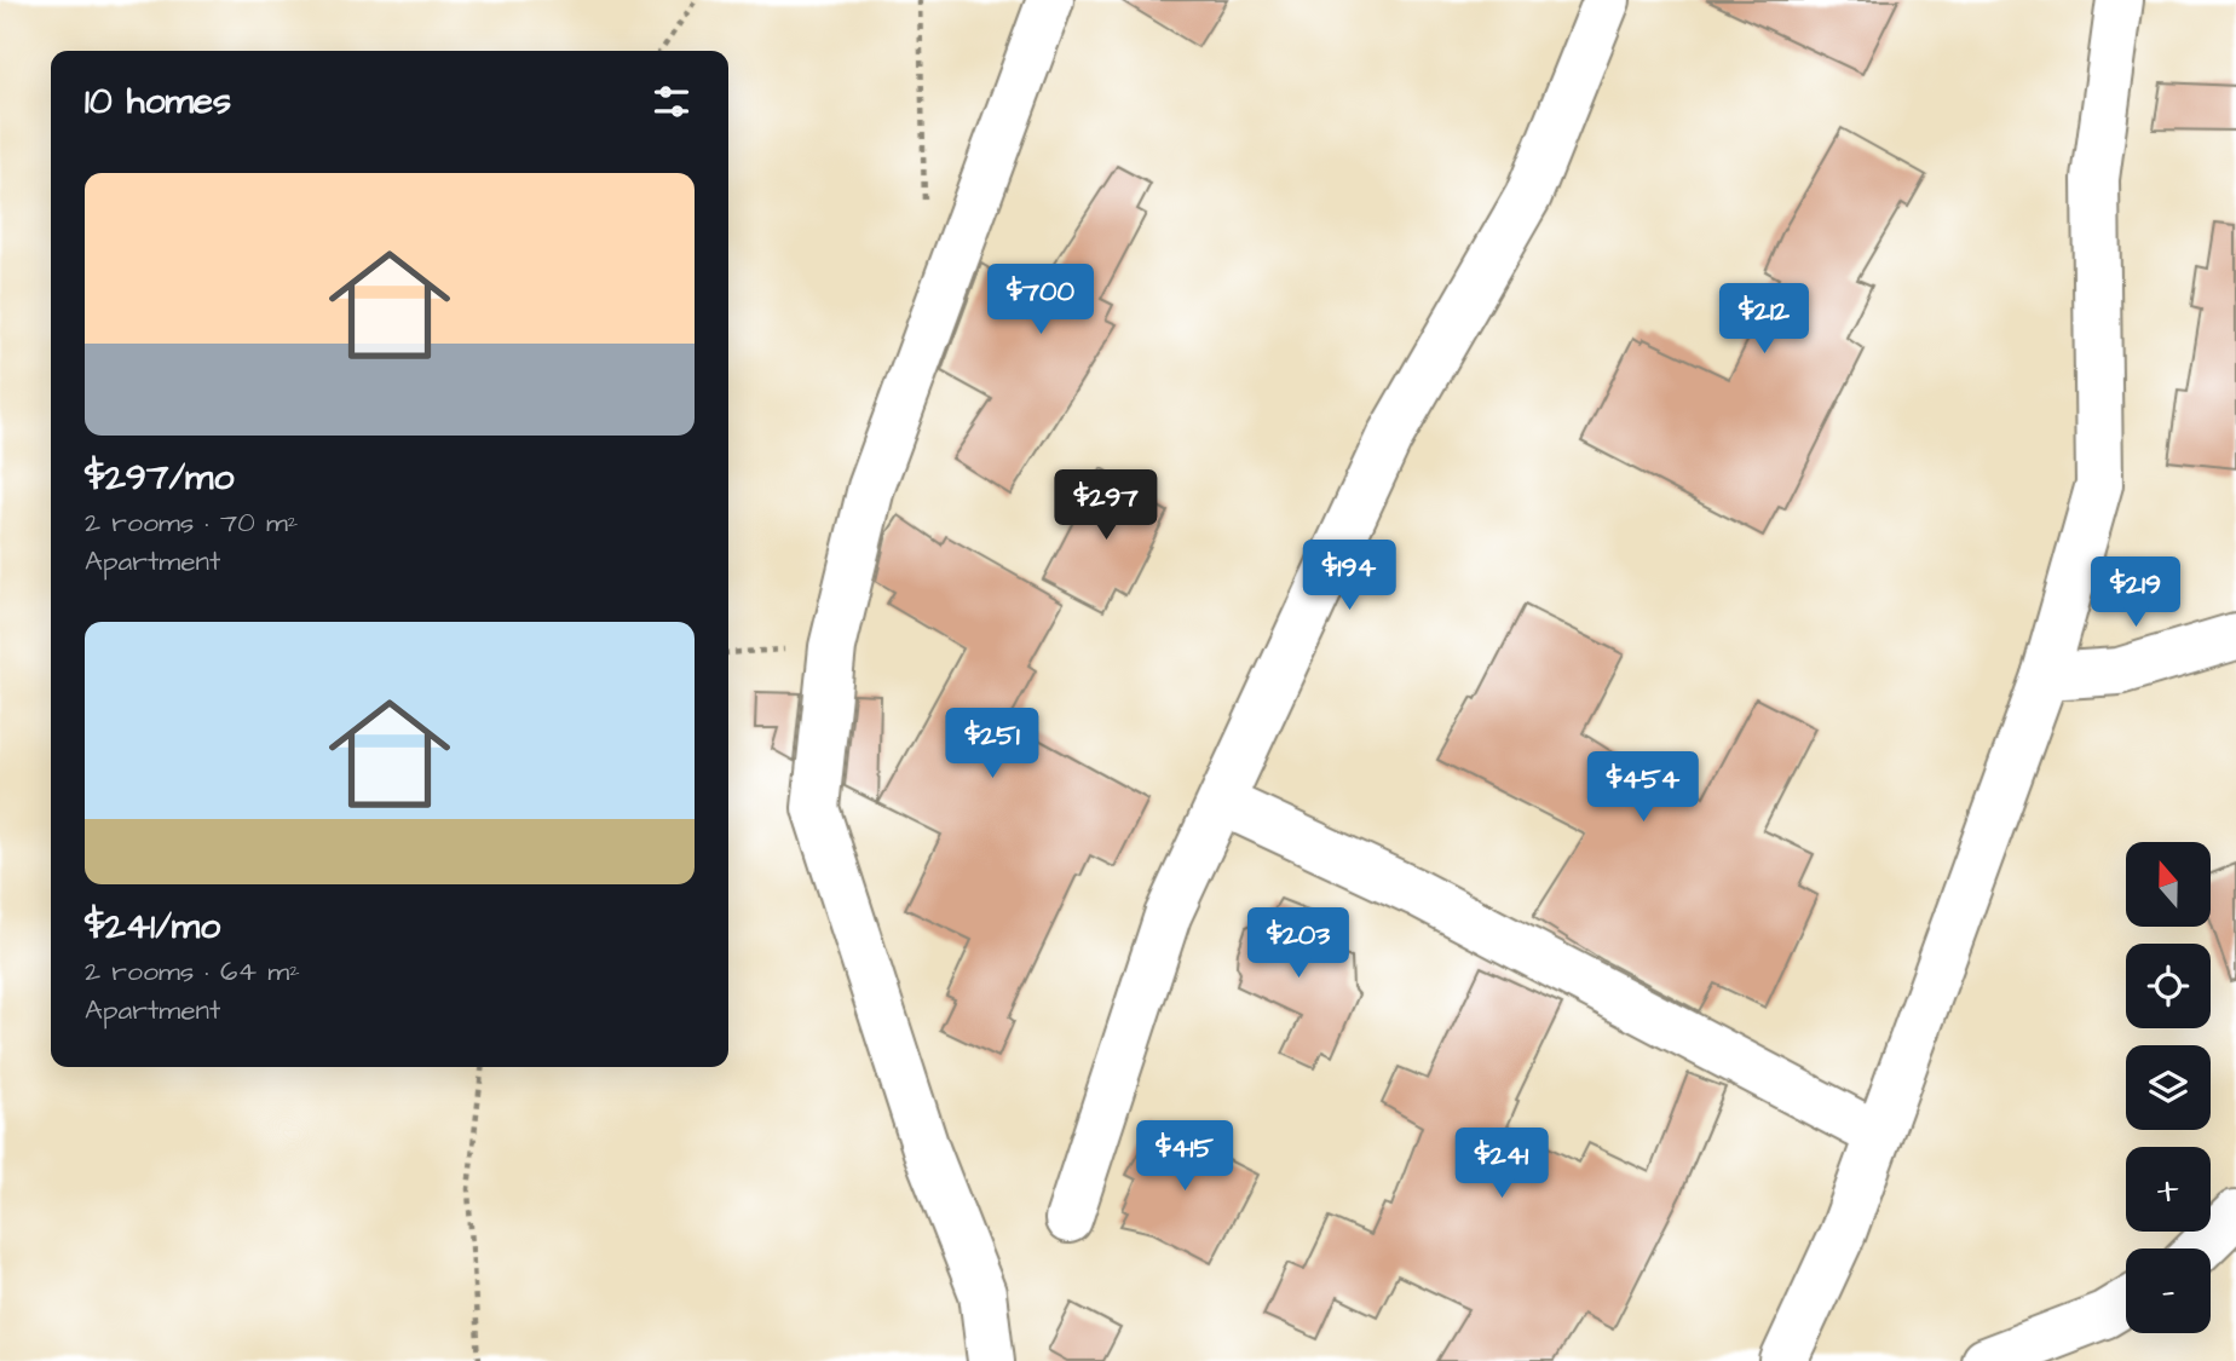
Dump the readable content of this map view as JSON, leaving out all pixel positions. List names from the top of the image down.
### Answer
{
  "north": "top",
  "page": {
    "heading": "10 homes",
    "list": [
      {
        "name": "$297/mo",
        "note": "2 rooms · 70 m² · Apartment"
      },
      {
        "name": "$241/mo",
        "note": "2 rooms · 64 m² · Apartment"
      }
    ],
    "price": [
      "$700",
      "$212",
      "$297",
      "$194",
      "$219",
      "$251",
      "$454",
      "$203",
      "$415",
      "$241"
    ],
    "map_buttons": ["+", "−"]
  }
}
